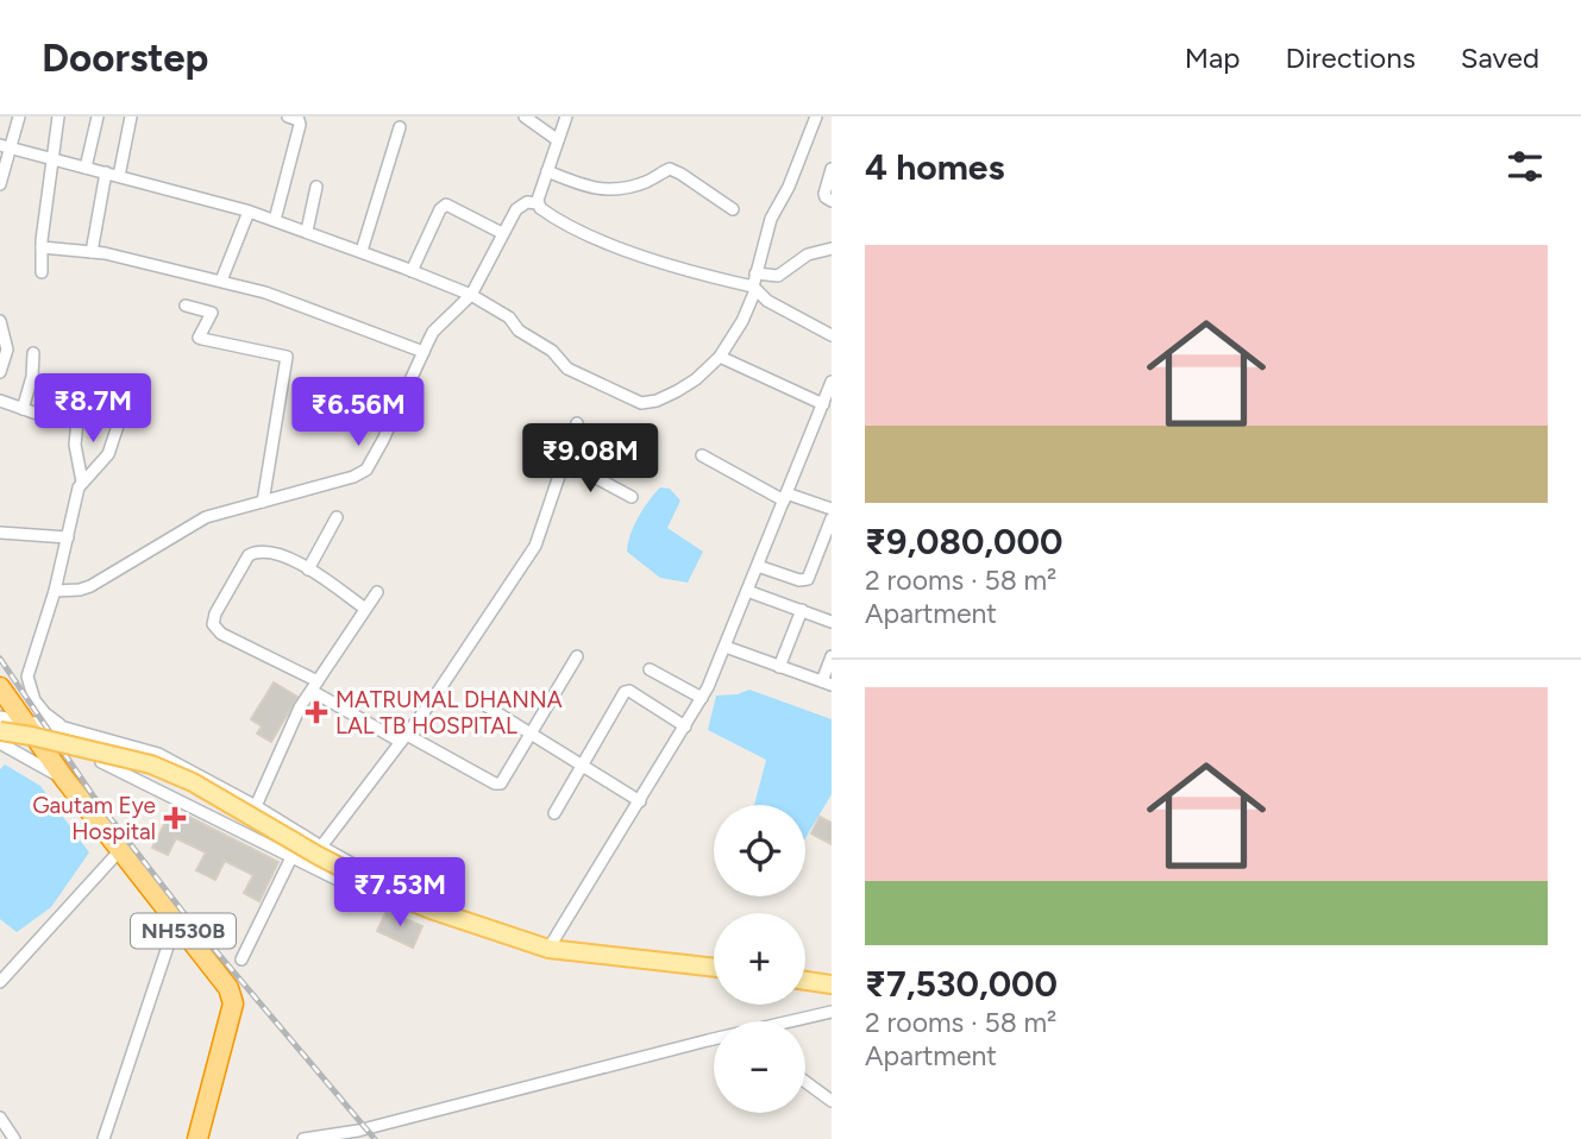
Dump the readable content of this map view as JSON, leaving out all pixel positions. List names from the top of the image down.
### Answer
{
  "streets": {
    "highway": ["NH530B"]
  },
  "places": {
    "health": ["MATRUMAL DHANNA LAL TB HOSPITAL", "Gautam Eye Hospital"]
  },
  "page": {
    "header": "Doorstep",
    "nav": ["Map", "Directions", "Saved"],
    "heading": "4 homes",
    "list": [
      {
        "name": "₹9,080,000",
        "note": "2 rooms · 58 m² · Apartment"
      },
      {
        "name": "₹7,530,000",
        "note": "2 rooms · 58 m² · Apartment"
      }
    ],
    "price": [
      "₹8.7M",
      "₹6.56M",
      "₹9.08M",
      "₹7.53M"
    ],
    "map_buttons": ["+", "−"]
  }
}
